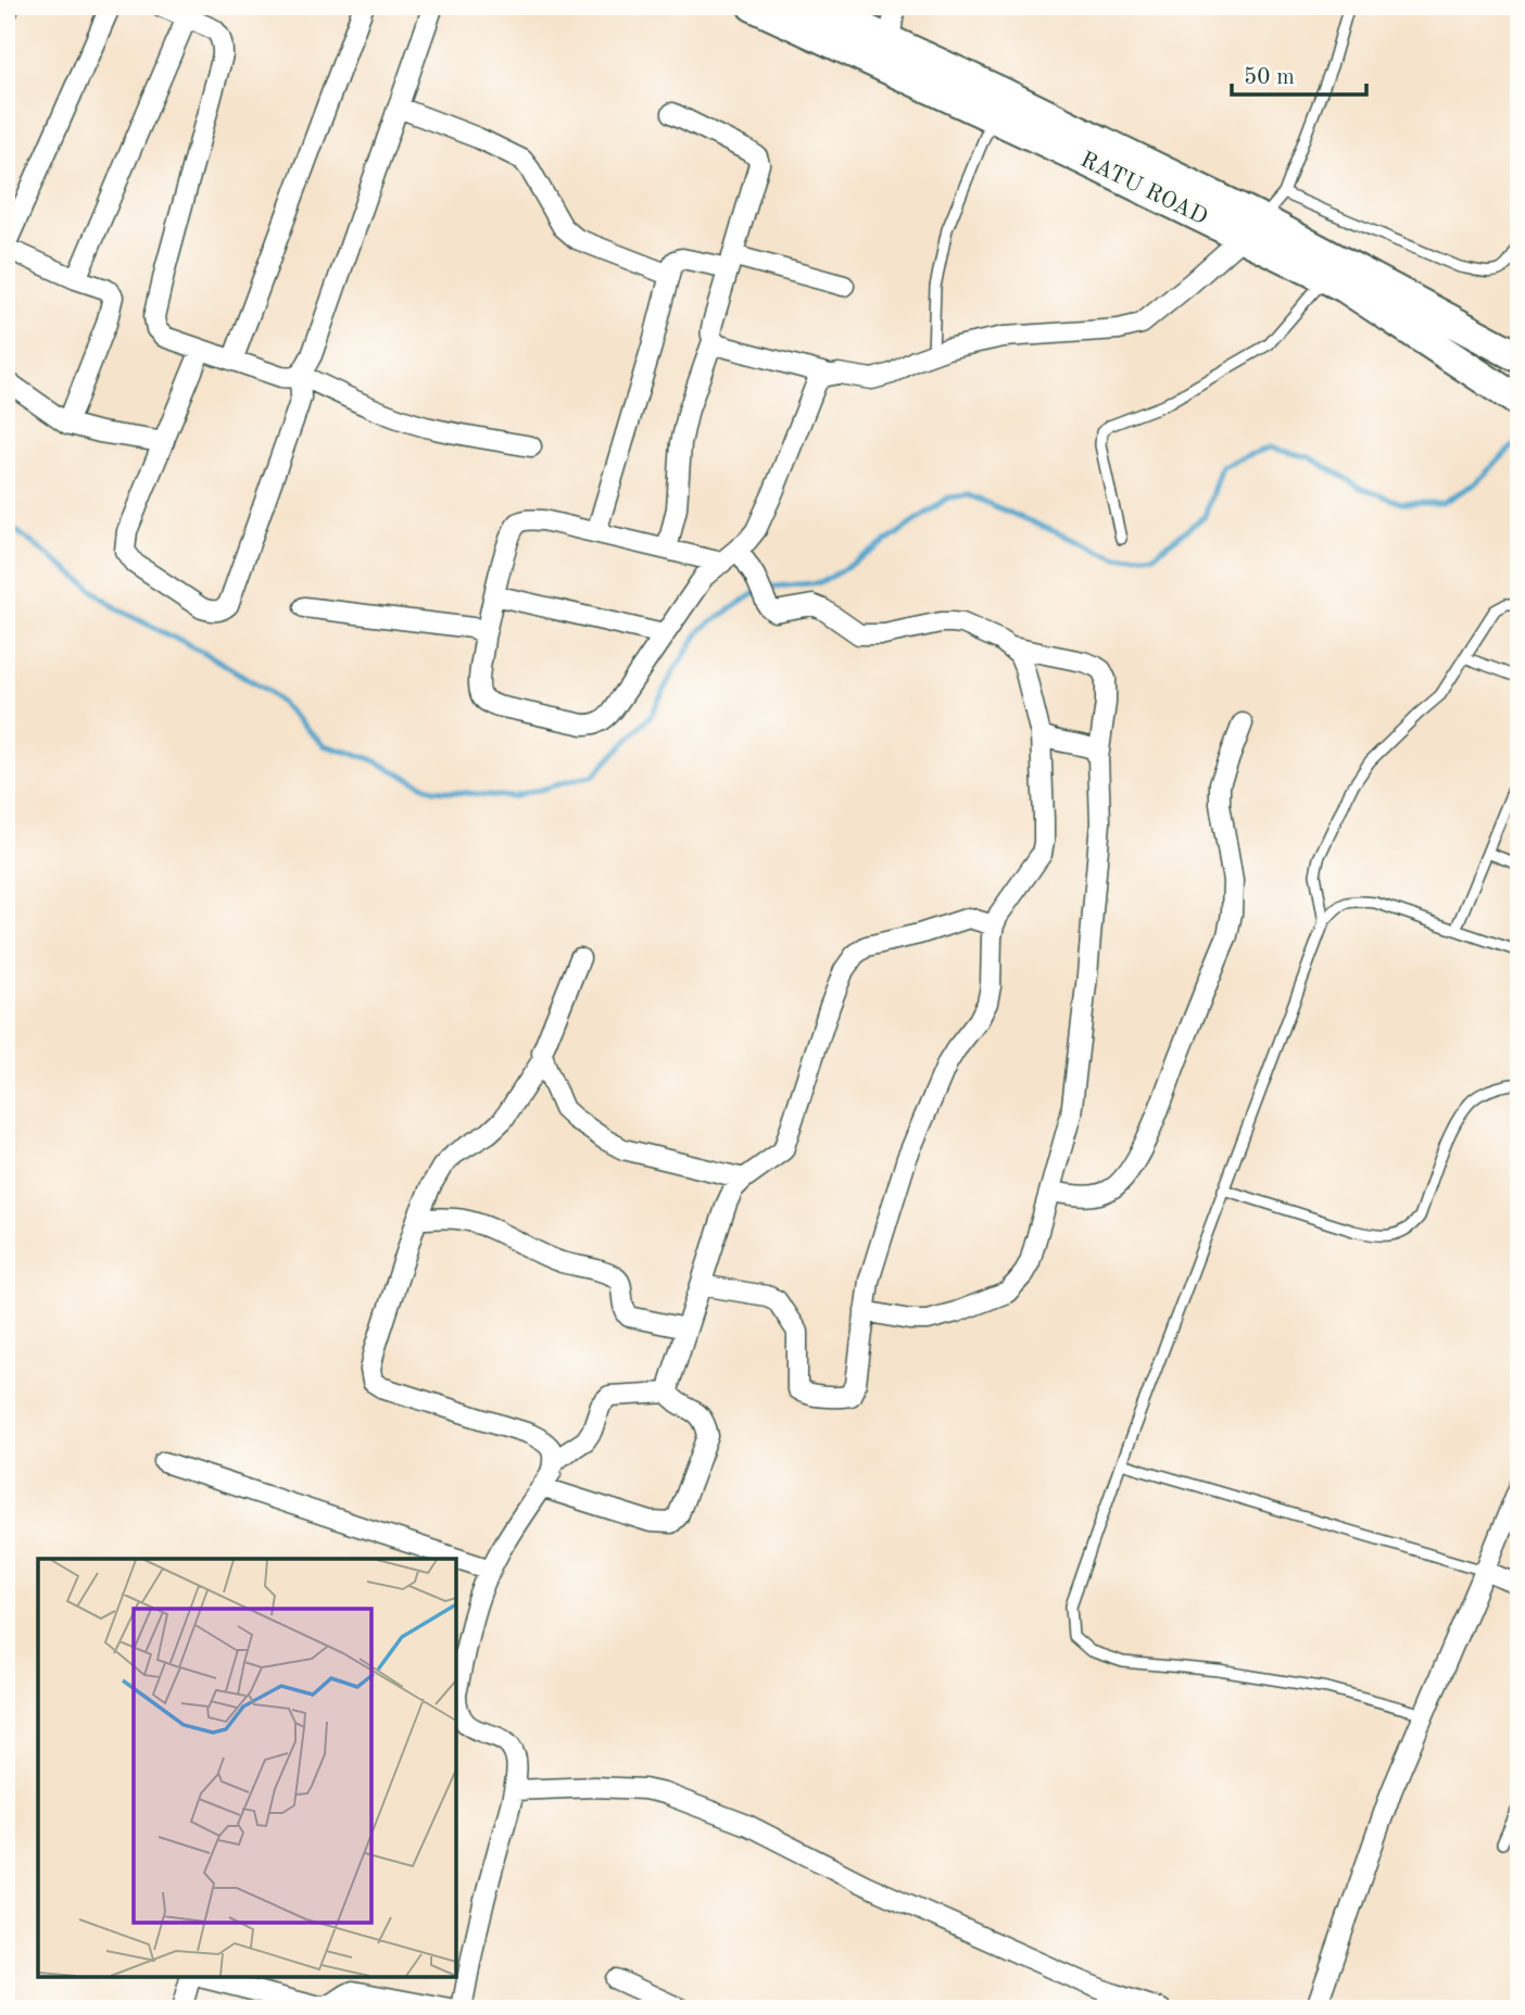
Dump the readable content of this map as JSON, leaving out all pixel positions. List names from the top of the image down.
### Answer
{
  "streets": {
    "main road": ["RATU ROAD"]
  },
  "scale_bar": "50 m"
}
